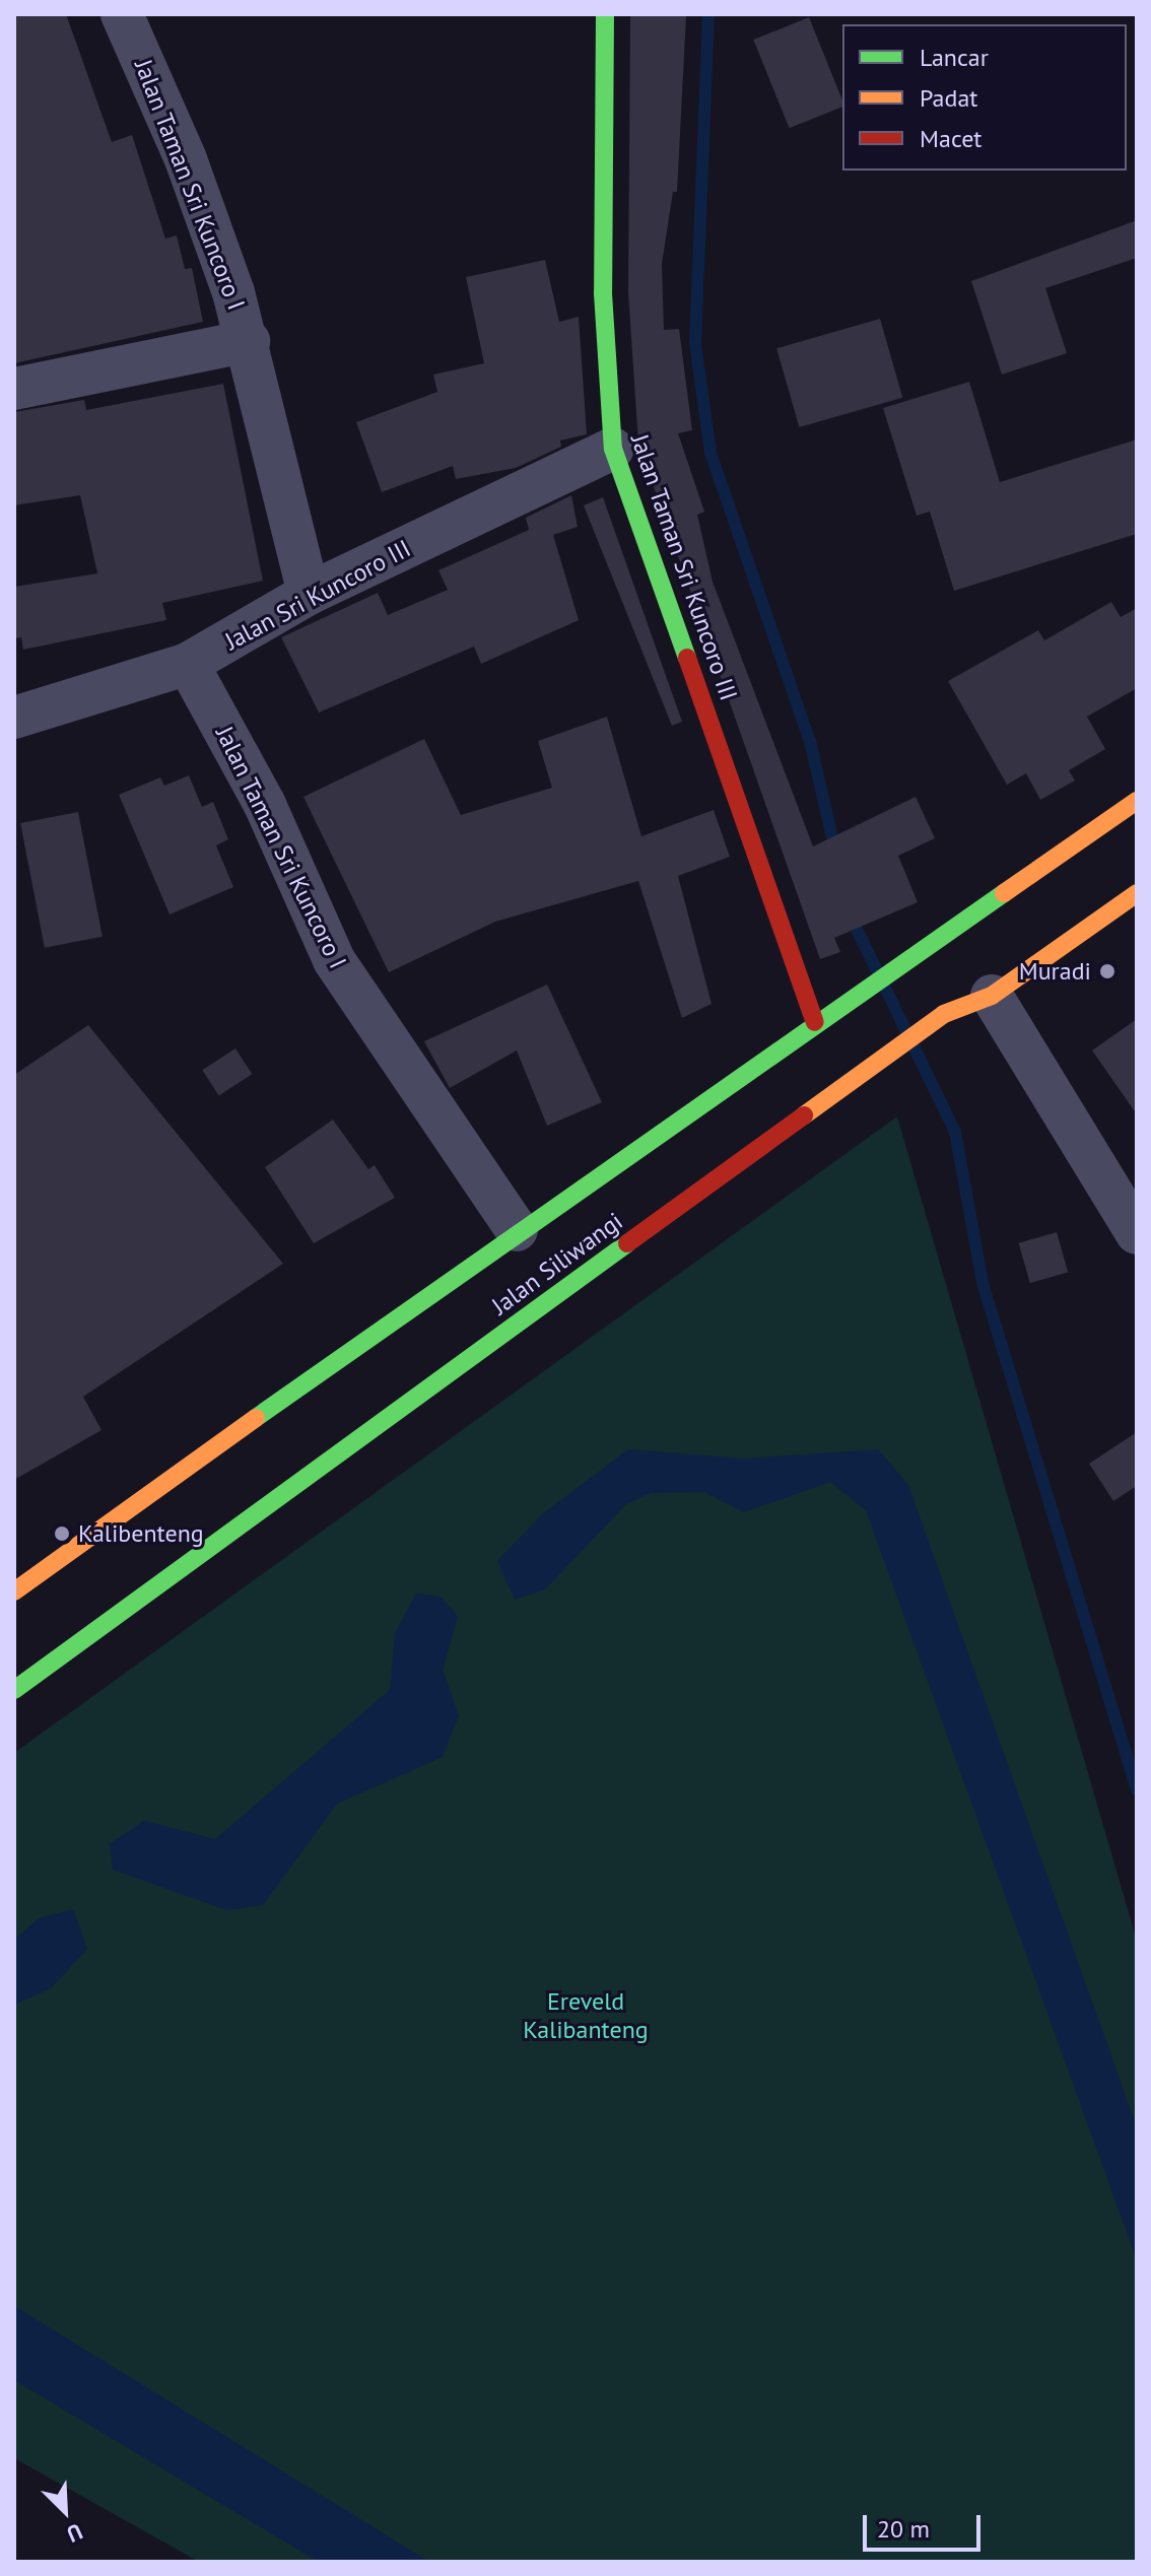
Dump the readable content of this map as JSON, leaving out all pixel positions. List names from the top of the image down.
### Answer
{
  "streets": {
    "main road": ["Jalan Taman Sri Kuncoro III", "Jalan Siliwangi"],
    "street": ["Jalan Taman Sri Kuncoro I", "Jalan Sri Kuncoro III"]
  },
  "crossings": [
    ["Jalan Taman Sri Kuncoro I", "Jalan Sri Kuncoro III"],
    ["Jalan Taman Sri Kuncoro I", "Jalan Siliwangi"],
    ["Jalan Taman Sri Kuncoro III", "Jalan Sri Kuncoro III"],
    ["Jalan Taman Sri Kuncoro III", "Jalan Siliwangi"]
  ],
  "parks": ["Ereveld Kalibanteng"],
  "places": ["Muradi", "Kalibenteng"],
  "legend": ["Lancar", "Padat", "Macet"],
  "scale_bar": "20 m",
  "north": "bottom right"
}
